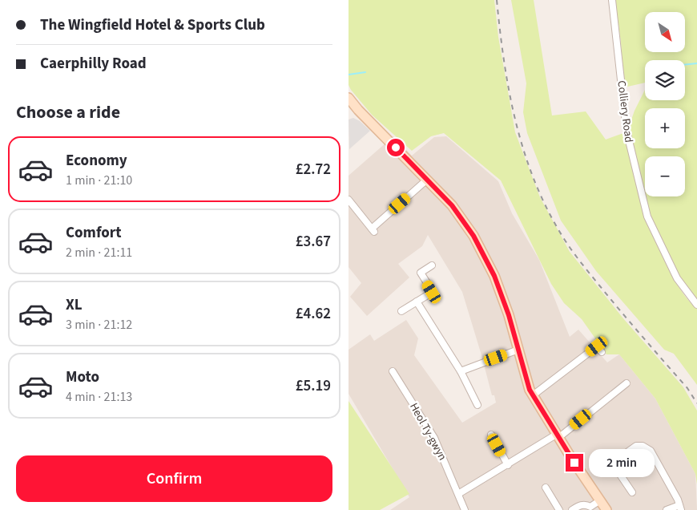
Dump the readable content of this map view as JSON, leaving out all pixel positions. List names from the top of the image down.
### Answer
{
  "streets": {
    "street": ["Colliery Road", "Heol Ty-gwyn"]
  },
  "north": "bottom right",
  "page": {
    "banner": ["The Wingfield Hotel & Sports Club", "Caerphilly Road"],
    "map_buttons": ["+", "−"],
    "heading": "Choose a ride",
    "list": [
      {
        "name": "Economy",
        "note": "1 min · 21:10",
        "value": "£2.72"
      },
      {
        "name": "Comfort",
        "note": "2 min · 21:11",
        "value": "£3.67"
      },
      {
        "name": "XL",
        "note": "3 min · 21:12",
        "value": "£4.62"
      },
      {
        "name": "Moto",
        "note": "4 min · 21:13",
        "value": "£5.19"
      }
    ],
    "buttons": "Confirm",
    "bubble": "2 min"
  }
}
